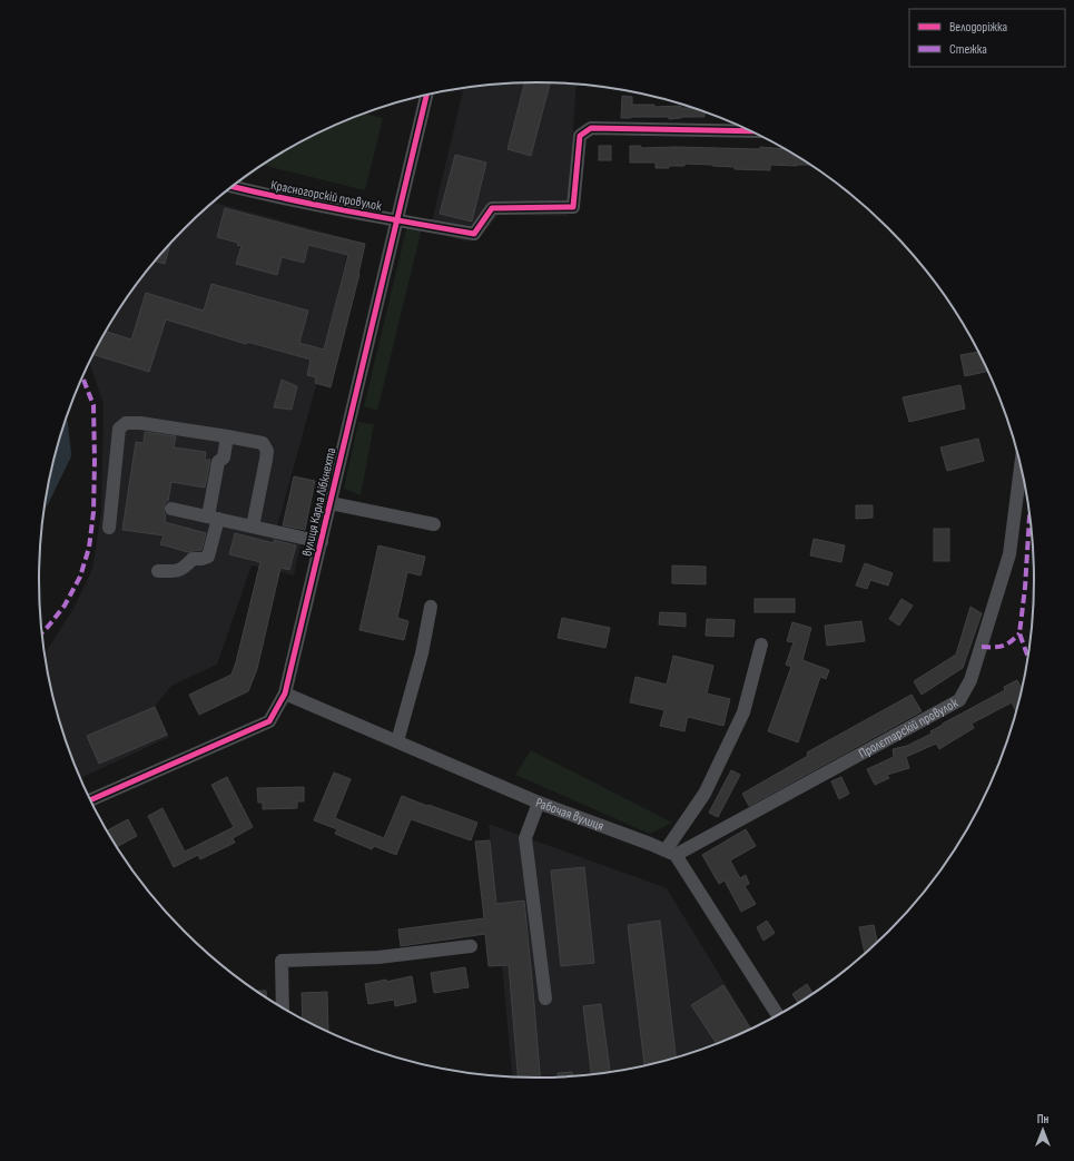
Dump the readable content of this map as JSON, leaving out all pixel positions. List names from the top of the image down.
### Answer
{
  "streets": {
    "street": [
      "Красногорскій провулок",
      "вулиця Карла Лібкнехта",
      "Пролєтарскій провулок",
      "Рабочая вулиця"
    ]
  },
  "crossings": [
    ["Красногорскій провулок", "вулиця Карла Лібкнехта"],
    ["вулиця Карла Лібкнехта", "Рабочая вулиця"],
    ["Пролєтарскій провулок", "Рабочая вулиця"]
  ],
  "legend": ["Велодоріжка", "Стежка"],
  "north": "top"
}
